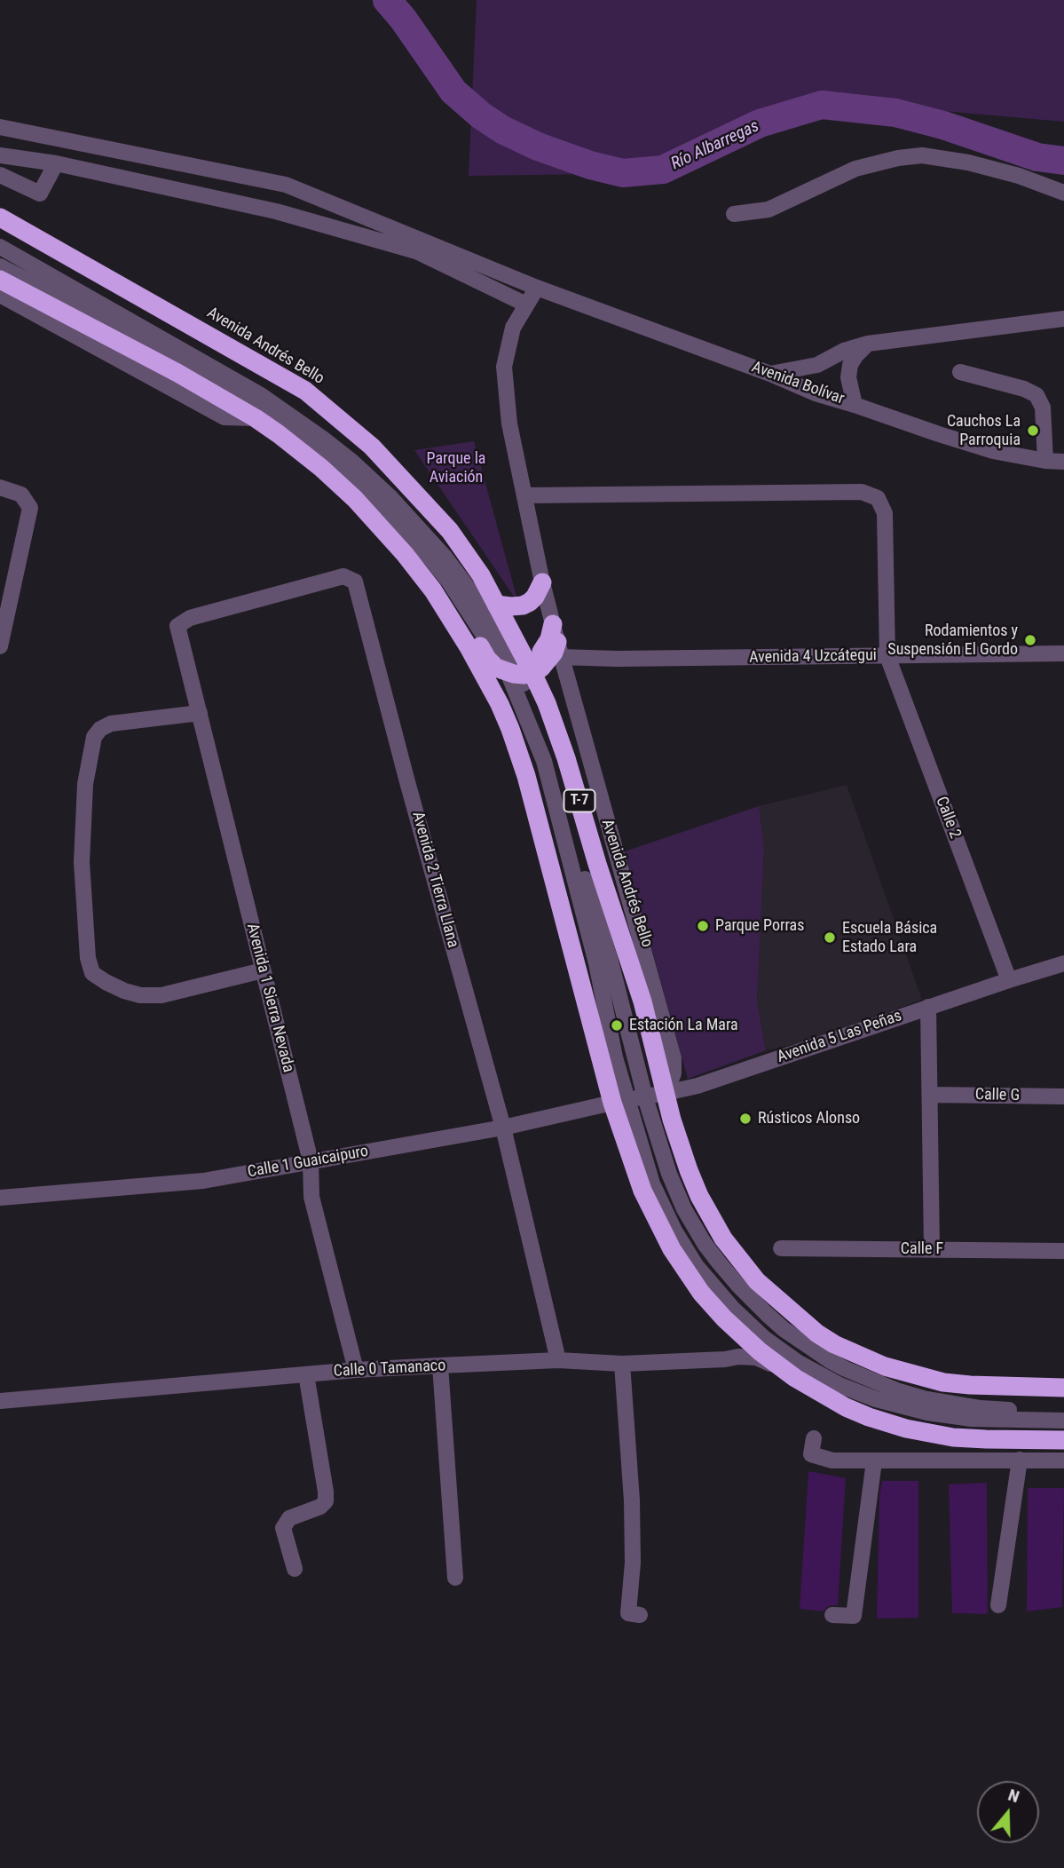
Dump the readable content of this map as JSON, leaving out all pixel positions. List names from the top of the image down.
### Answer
{
  "streets": {
    "highway": ["Avenida Andrés Bello", "T-7"],
    "street": [
      "Avenida Bolívar",
      "Avenida 4 Uzcátegui",
      "Calle 2",
      "Avenida 2 Tierra Llana",
      "Avenida 1 Sierra Nevada",
      "Avenida 5 Las Peñas",
      "Calle G",
      "Calle 1 Guaicaipuro",
      "Calle F",
      "Calle 0 Tamanaco"
    ]
  },
  "crossings": [
    ["Avenida Andrés Bello", "Avenida 5 Las Peñas"],
    ["Avenida 4 Uzcátegui", "Calle 2"],
    ["Calle 2", "Avenida 5 Las Peñas"],
    ["Avenida 2 Tierra Llana", "Avenida 1 Sierra Nevada"],
    ["Avenida 2 Tierra Llana", "Calle 1 Guaicaipuro"],
    ["Avenida 2 Tierra Llana", "Calle 0 Tamanaco"],
    ["Avenida 1 Sierra Nevada", "Calle 1 Guaicaipuro"],
    ["Avenida 1 Sierra Nevada", "Calle 0 Tamanaco"],
    ["Avenida 5 Las Peñas", "Calle 1 Guaicaipuro"]
  ],
  "water": ["Río Albarregas"],
  "parks": ["Parque la Aviación"],
  "places": [
    "Cauchos La Parroquia",
    "Rodamientos y Suspensión El Gordo",
    "Parque Porras",
    "Escuela Básica Estado Lara",
    "Estación La Mara",
    "Rústicos Alonso"
  ],
  "north": "top"
}
